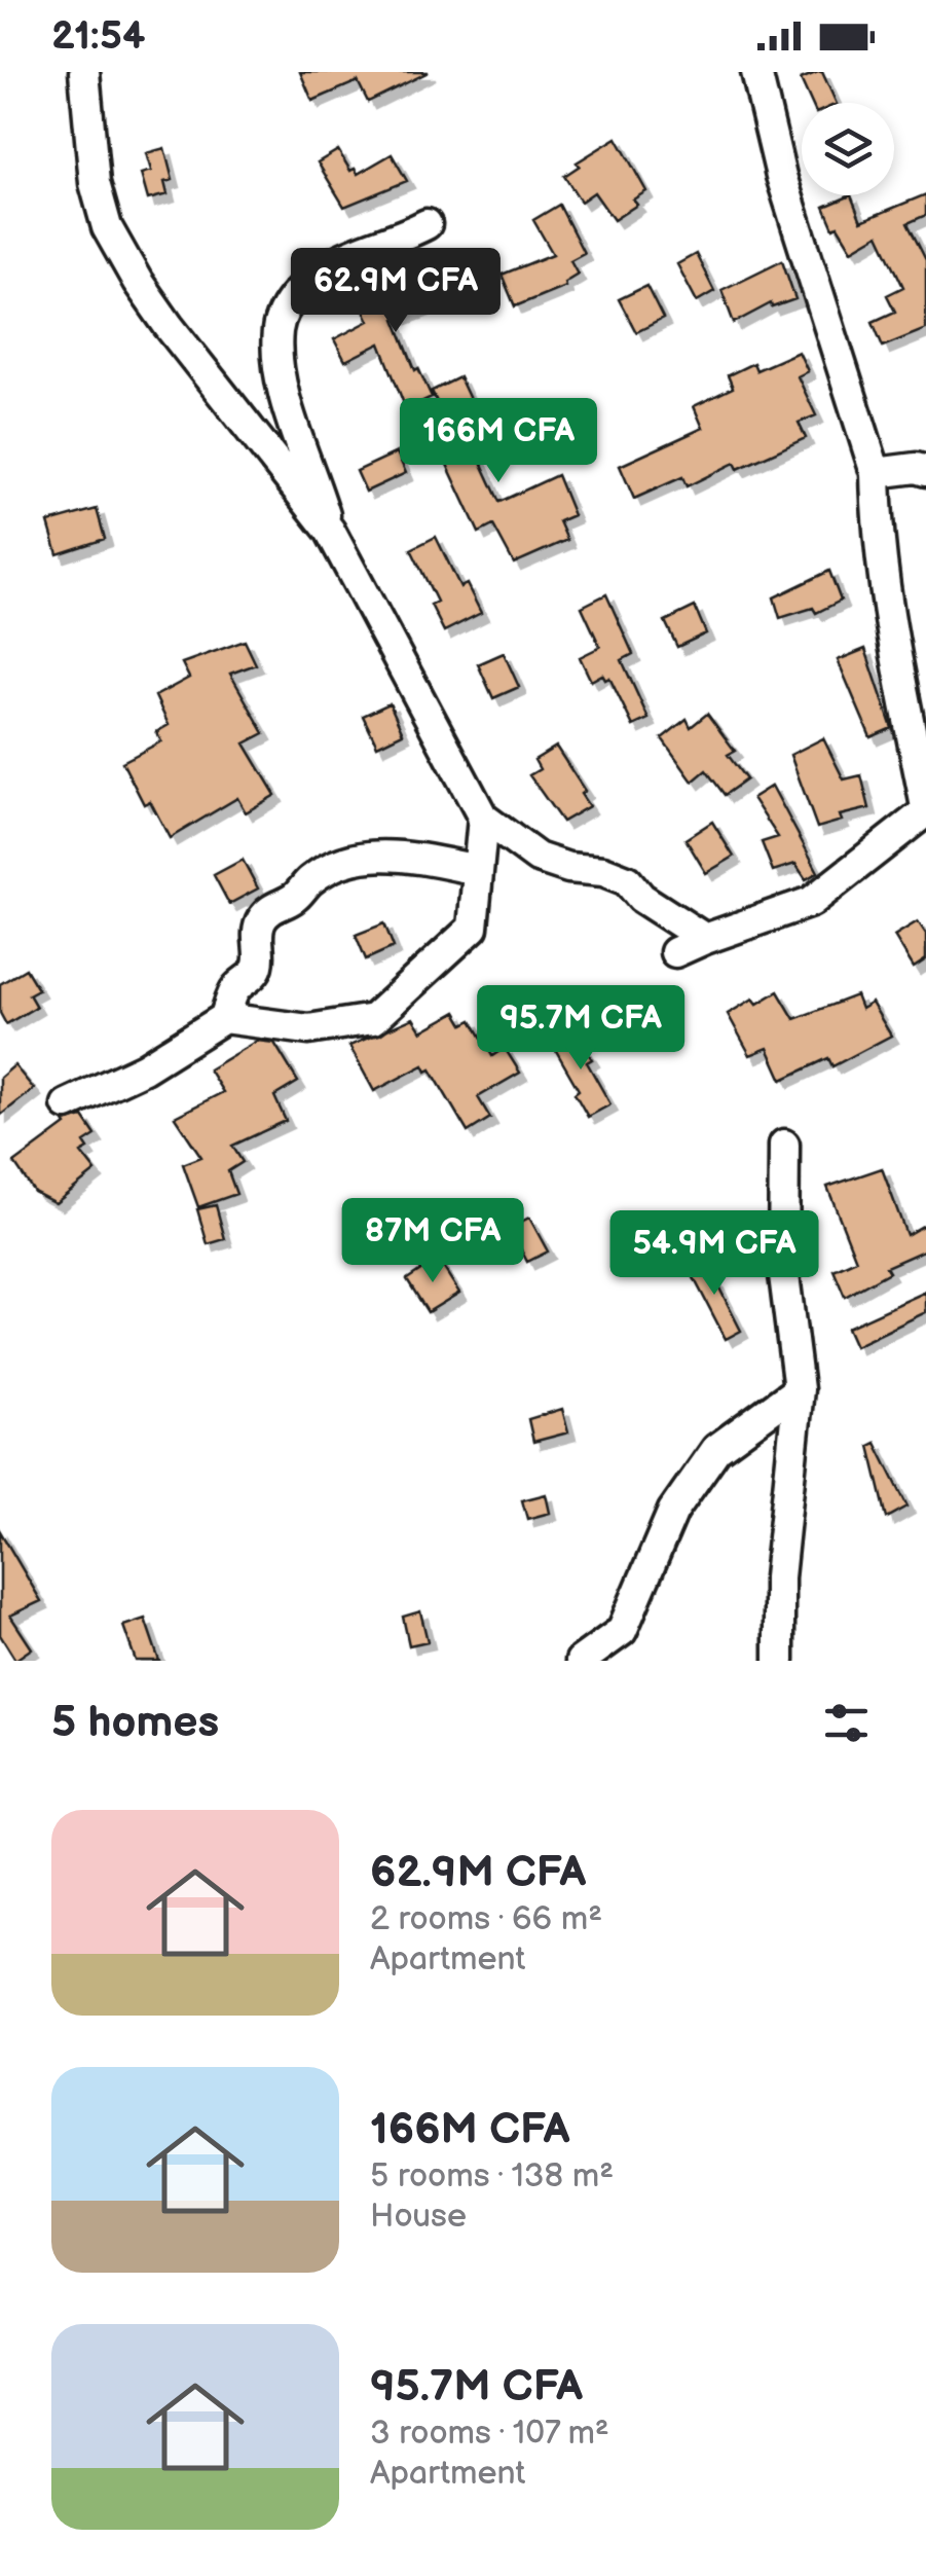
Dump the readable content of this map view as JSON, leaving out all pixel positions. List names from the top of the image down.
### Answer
{
  "page": {
    "status": "21:54",
    "price": [
      "62.9M CFA",
      "166M CFA",
      "95.7M CFA",
      "87M CFA",
      "54.9M CFA"
    ],
    "heading": "5 homes",
    "list": [
      {
        "name": "62.9M CFA",
        "note": "2 rooms · 66 m² · Apartment"
      },
      {
        "name": "166M CFA",
        "note": "5 rooms · 138 m² · House"
      },
      {
        "name": "95.7M CFA",
        "note": "3 rooms · 107 m² · Apartment"
      }
    ]
  }
}
